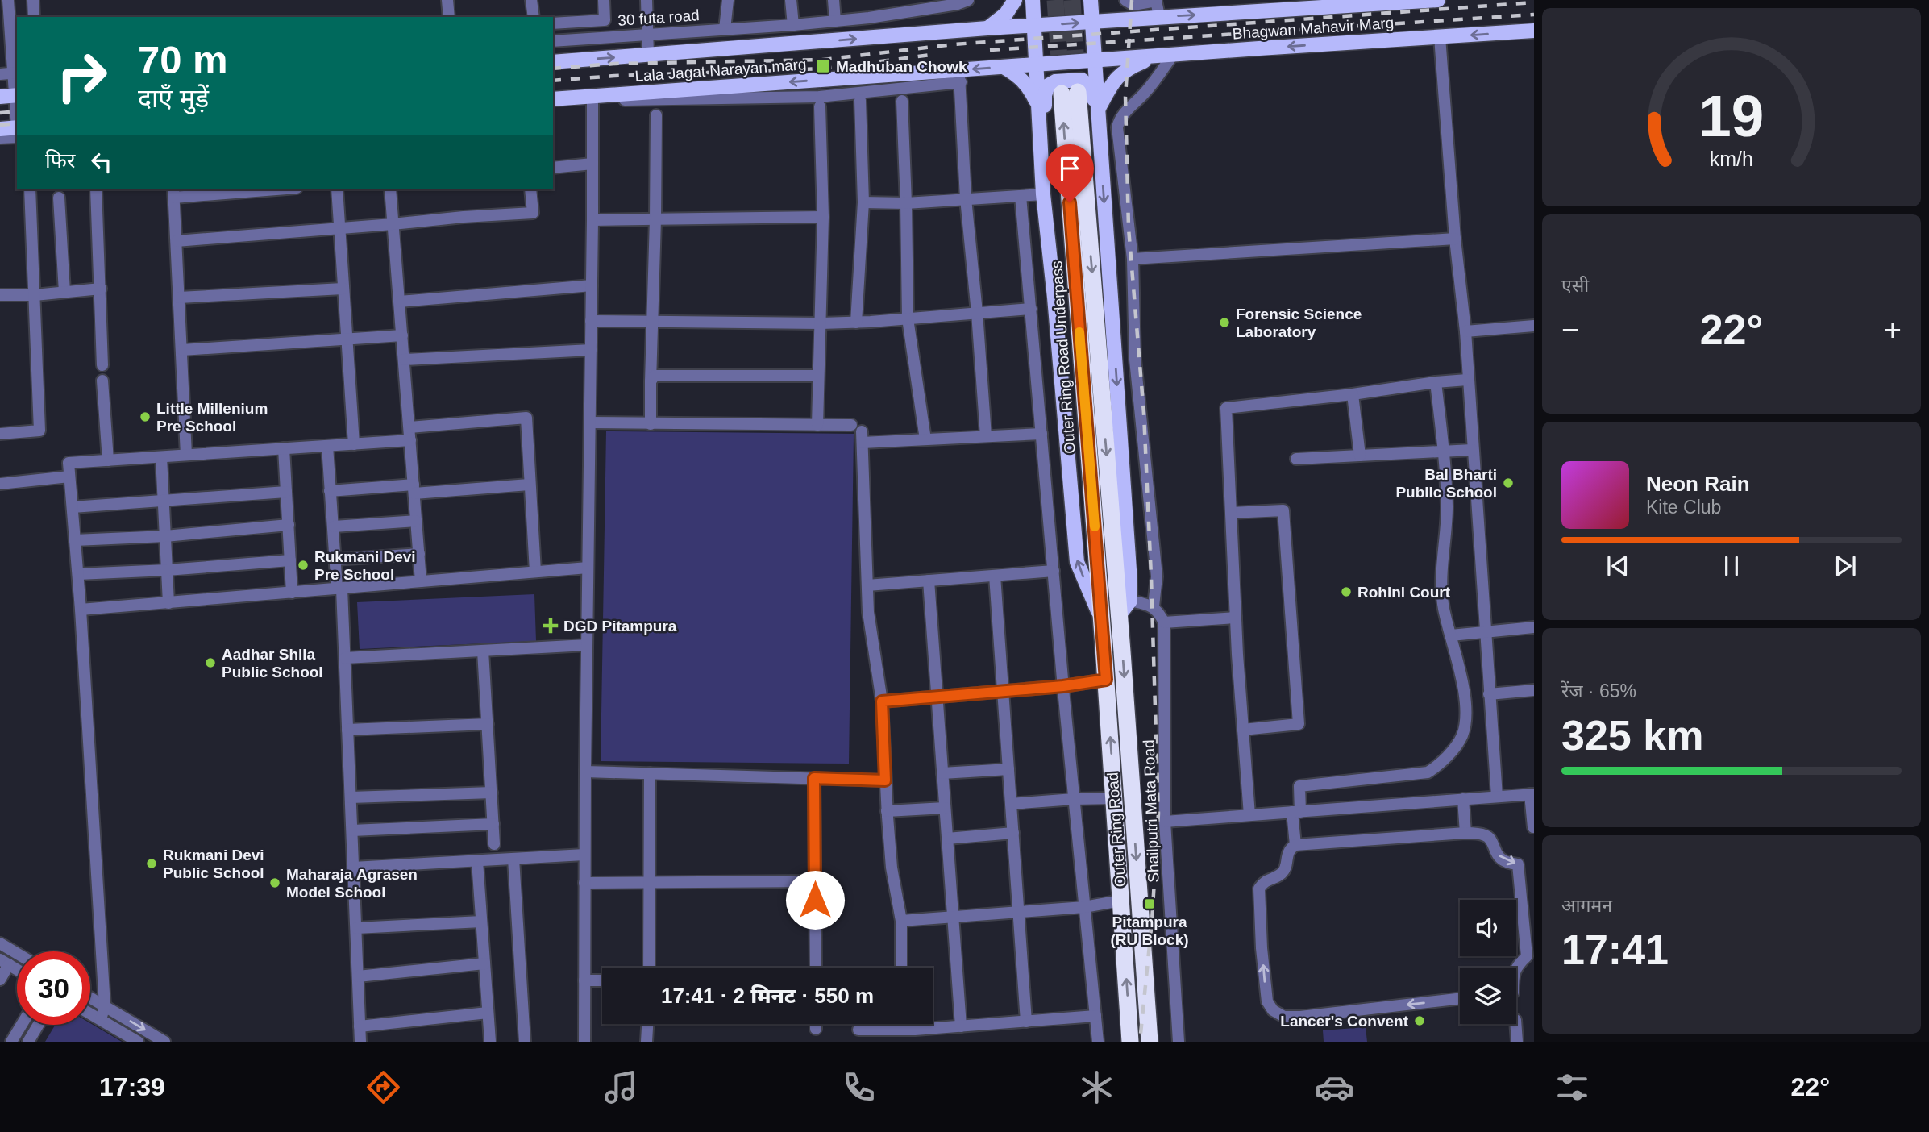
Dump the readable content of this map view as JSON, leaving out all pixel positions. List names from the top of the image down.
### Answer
{
  "streets": {
    "highway": ["Outer Ring Road Underpass", "Outer Ring Road"],
    "main road": ["Bhagwan Mahavir Marg", "Lala Jagat Narayan marg"],
    "street": ["30 futa road", "Shailputri Mata Road"]
  },
  "crossings": [
    ["Bhagwan Mahavir Marg", "Lala Jagat Narayan marg"],
    ["Outer Ring Road Underpass", "Outer Ring Road"]
  ],
  "places": {
    "transit": ["Madhuban Chowk", "Pitampura (RU Block)"],
    "other": [
      "Forensic Science Laboratory",
      "Little Millenium Pre School",
      "Bal Bharti Public School",
      "Rukmani Devi Pre School",
      "Rohini Court",
      "Aadhar Shila Public School",
      "Rukmani Devi Public School",
      "Maharaja Agrasen Model School",
      "Lancer's Convent"
    ],
    "health": ["DGD Pitampura"]
  },
  "page": {
    "turn": ["70 m", "दाएँ मुड़ें"],
    "then": "फिर",
    "tile": [
      "एसी",
      ["रेंज · 65%", "325 km"],
      ["आगमन", "17:41"]
    ],
    "heat": ["−", "22°", "+"],
    "song": ["Neon Rain", "Kite Club"],
    "limit": "30",
    "trip": "17:41 · 2 मिनट · 550 m",
    "tabs": ["17:39", "22°"],
    "gauge": ["19", "km/h"]
  }
}
